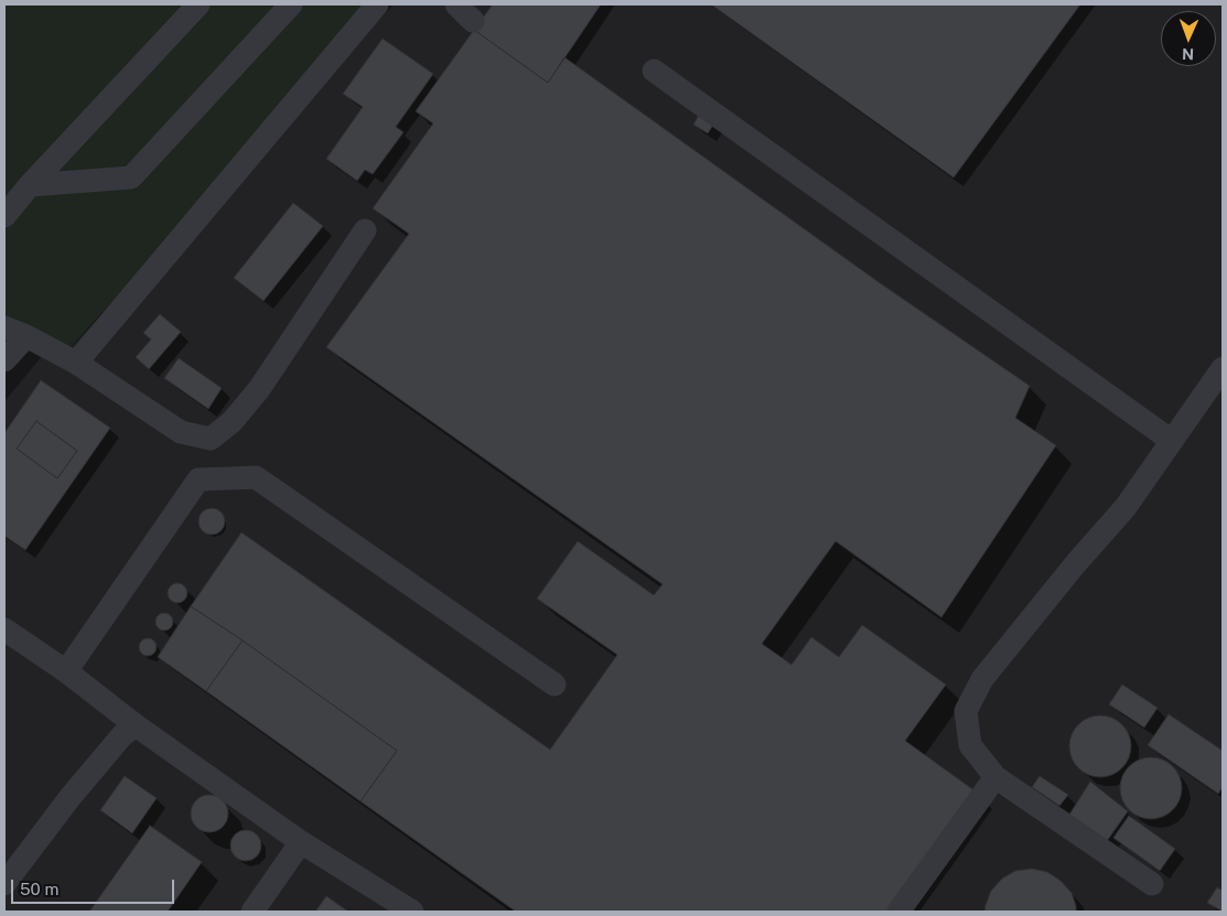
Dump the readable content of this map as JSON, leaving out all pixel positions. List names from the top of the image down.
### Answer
{
  "scale_bar": "50 m",
  "north": "bottom"
}
